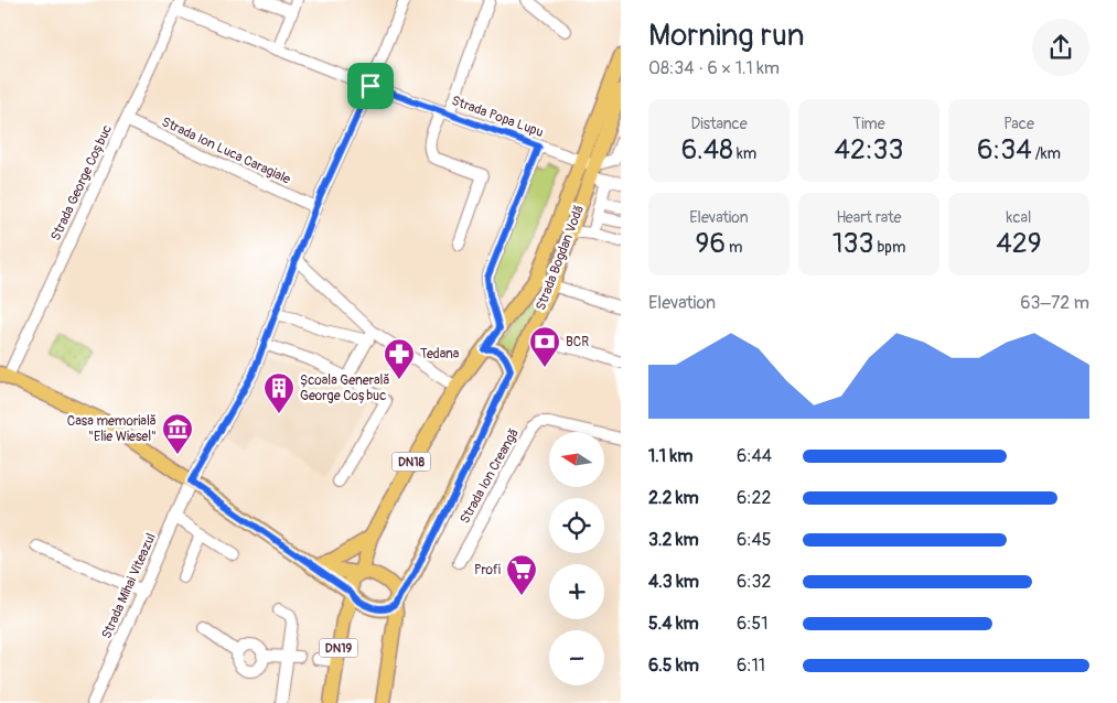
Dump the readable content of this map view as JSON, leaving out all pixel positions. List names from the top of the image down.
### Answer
{
  "streets": {
    "main road": ["Strada Bogdan Vodă", "DN18", "DN19"],
    "street": [
      "Strada Popa Lupu",
      "Strada Ion Luca Caragiale",
      "Strada George Coșbuc",
      "Strada Ion Creangă",
      "Strada Mihai Viteazul"
    ]
  },
  "crossings": [
    ["Strada Popa Lupu", "Strada George Coșbuc"],
    ["Strada Popa Lupu", "Strada Bogdan Vodă"],
    ["Strada Popa Lupu", "Strada Mihai Viteazul"],
    ["Strada Ion Luca Caragiale", "Strada George Coșbuc"],
    ["Strada Ion Luca Caragiale", "Strada Mihai Viteazul"],
    ["Strada Bogdan Vodă", "DN18"],
    ["Strada Bogdan Vodă", "DN19"],
    ["DN18", "DN19"]
  ],
  "places": {
    "bank": ["BCR"],
    "pharmacy": ["Tedana"],
    "building": ["Școala Generală George Coșbuc"],
    "museum": ["Casa memorială \"Elie Wiesel\""],
    "supermarket": ["Profi"]
  },
  "north": "left",
  "page": {
    "heading": ["Morning run", "08:34 · 6 × 1.1 km"],
    "stats": [
      ["Distance", "6.48 km"],
      ["Time", "42:33"],
      ["Pace", "6:34 /km"],
      ["Elevation", "96 m"],
      ["Heart rate", "133 bpm"],
      ["kcal", "429"]
    ],
    "chart": ["Elevation", "63–72 m"],
    "map_buttons": ["+", "−"],
    "list": [
      {
        "name": "1.1 km",
        "note": "6:44"
      },
      {
        "name": "2.2 km",
        "note": "6:22"
      },
      {
        "name": "3.2 km",
        "note": "6:45"
      },
      {
        "name": "4.3 km",
        "note": "6:32"
      },
      {
        "name": "5.4 km",
        "note": "6:51"
      },
      {
        "name": "6.5 km",
        "note": "6:11"
      }
    ]
  }
}
